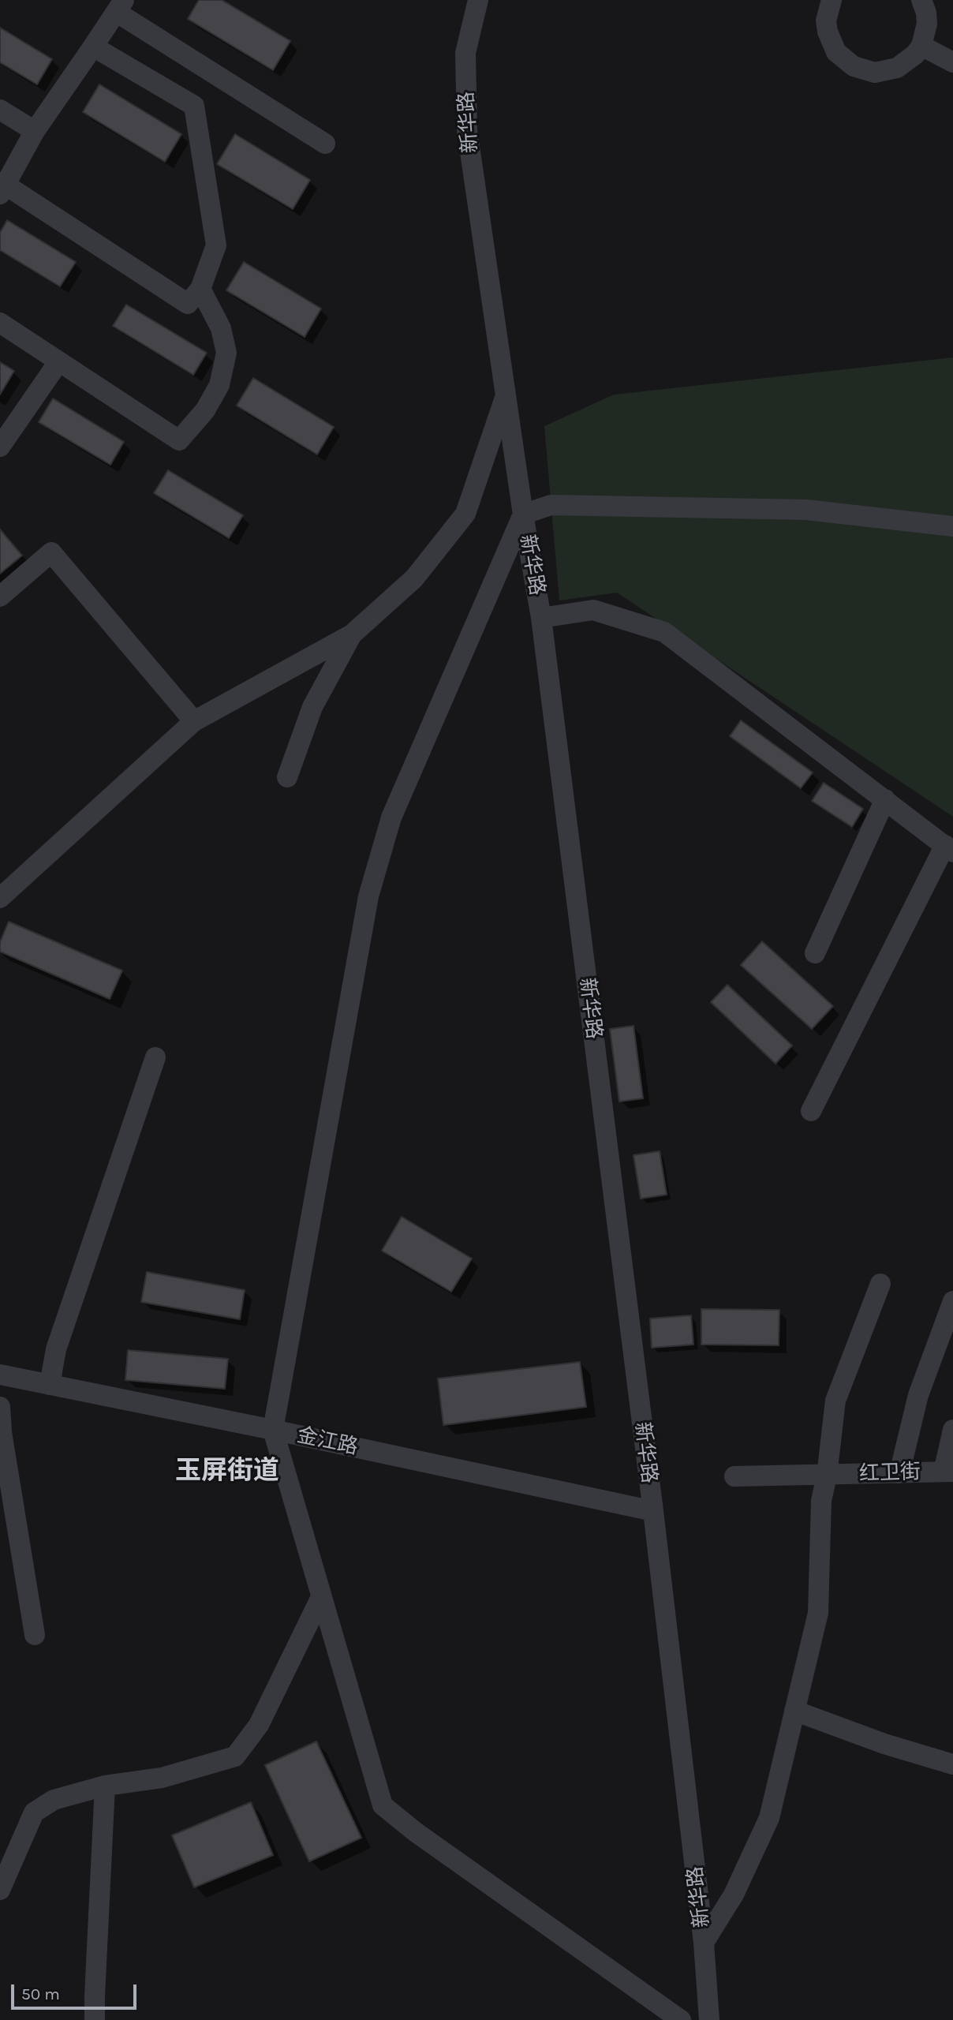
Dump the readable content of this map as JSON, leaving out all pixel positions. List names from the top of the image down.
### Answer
{
  "streets": {
    "street": ["新华路", "金江路", "红卫街"]
  },
  "crossings": [
    ["新华路", "金江路"]
  ],
  "districts": ["玉屏街道"],
  "scale_bar": "50 m"
}
